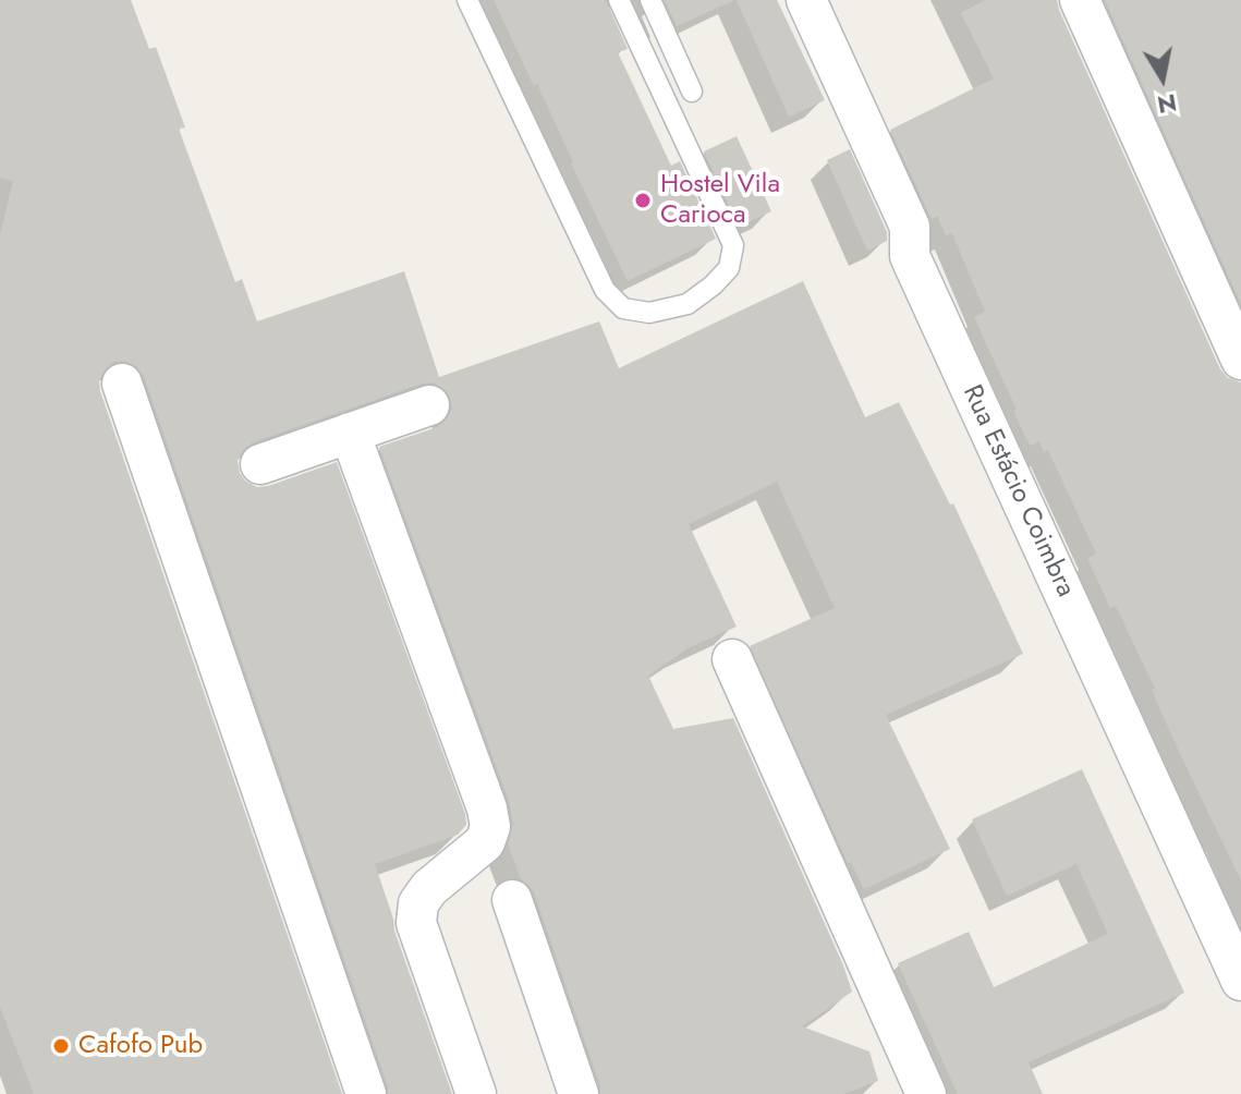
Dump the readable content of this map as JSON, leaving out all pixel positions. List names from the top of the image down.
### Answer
{
  "streets": {
    "street": ["Rua Estácio Coimbra"]
  },
  "places": ["Hostel Vila Carioca", "Cafofo Pub"],
  "north": "bottom"
}
